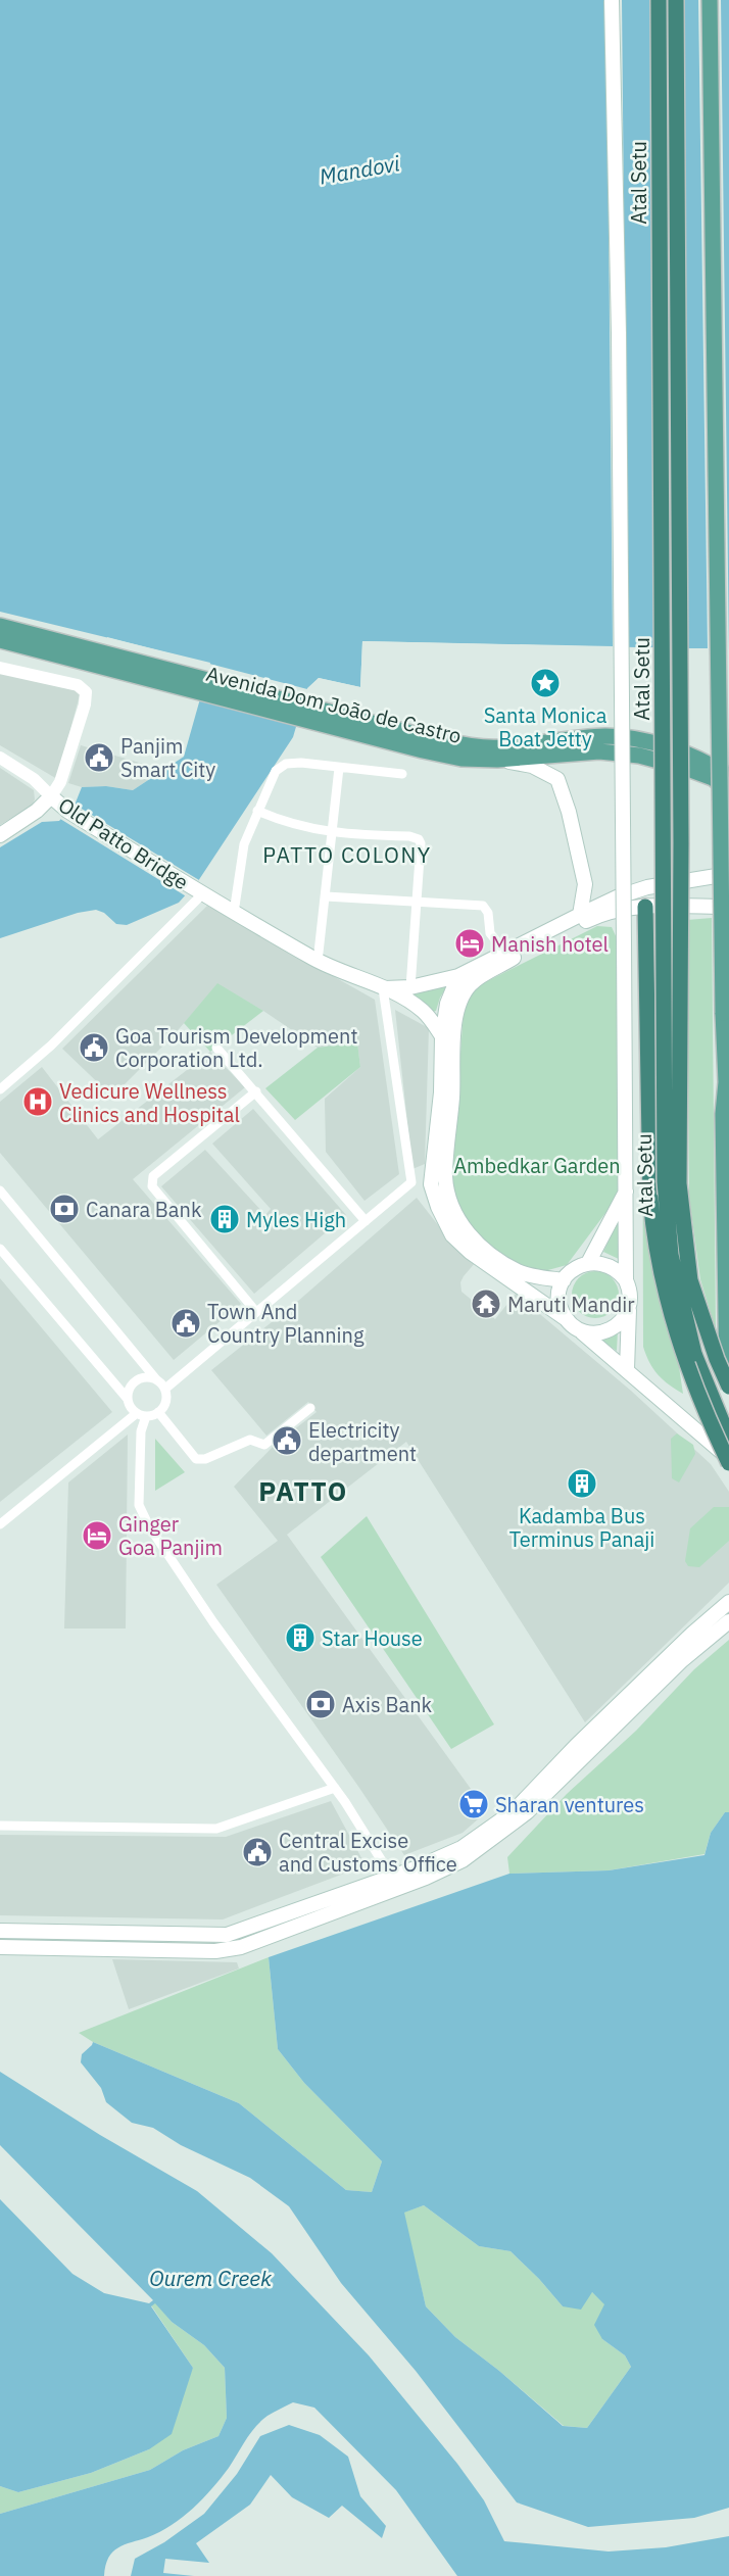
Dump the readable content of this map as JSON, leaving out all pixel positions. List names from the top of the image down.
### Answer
{
  "streets": {
    "highway": ["Atal Setu"],
    "main road": ["Avenida Dom João de Castro", "Old Patto Bridge"]
  },
  "districts": ["PATTO COLONY", "PATTO"],
  "water": ["Mandovi", "Ourem Creek"],
  "parks": ["Ambedkar Garden"],
  "places": {
    "place": ["Santa Monica Boat Jetty"],
    "public building": [
      "Panjim Smart City",
      "Goa Tourism Development Corporation Ltd.",
      "Town And Country Planning",
      "Electricity department",
      "Central Excise and Customs Office"
    ],
    "hotel": ["Manish hotel", "Ginger Goa Panjim"],
    "hospital": ["Vedicure Wellness Clinics and Hospital"],
    "bank": ["Canara Bank", "Axis Bank"],
    "building": ["Myles High", "Kadamba Bus Terminus Panaji", "Star House"],
    "temple": ["Maruti Mandir"],
    "supermarket": ["Sharan ventures"]
  }
}
